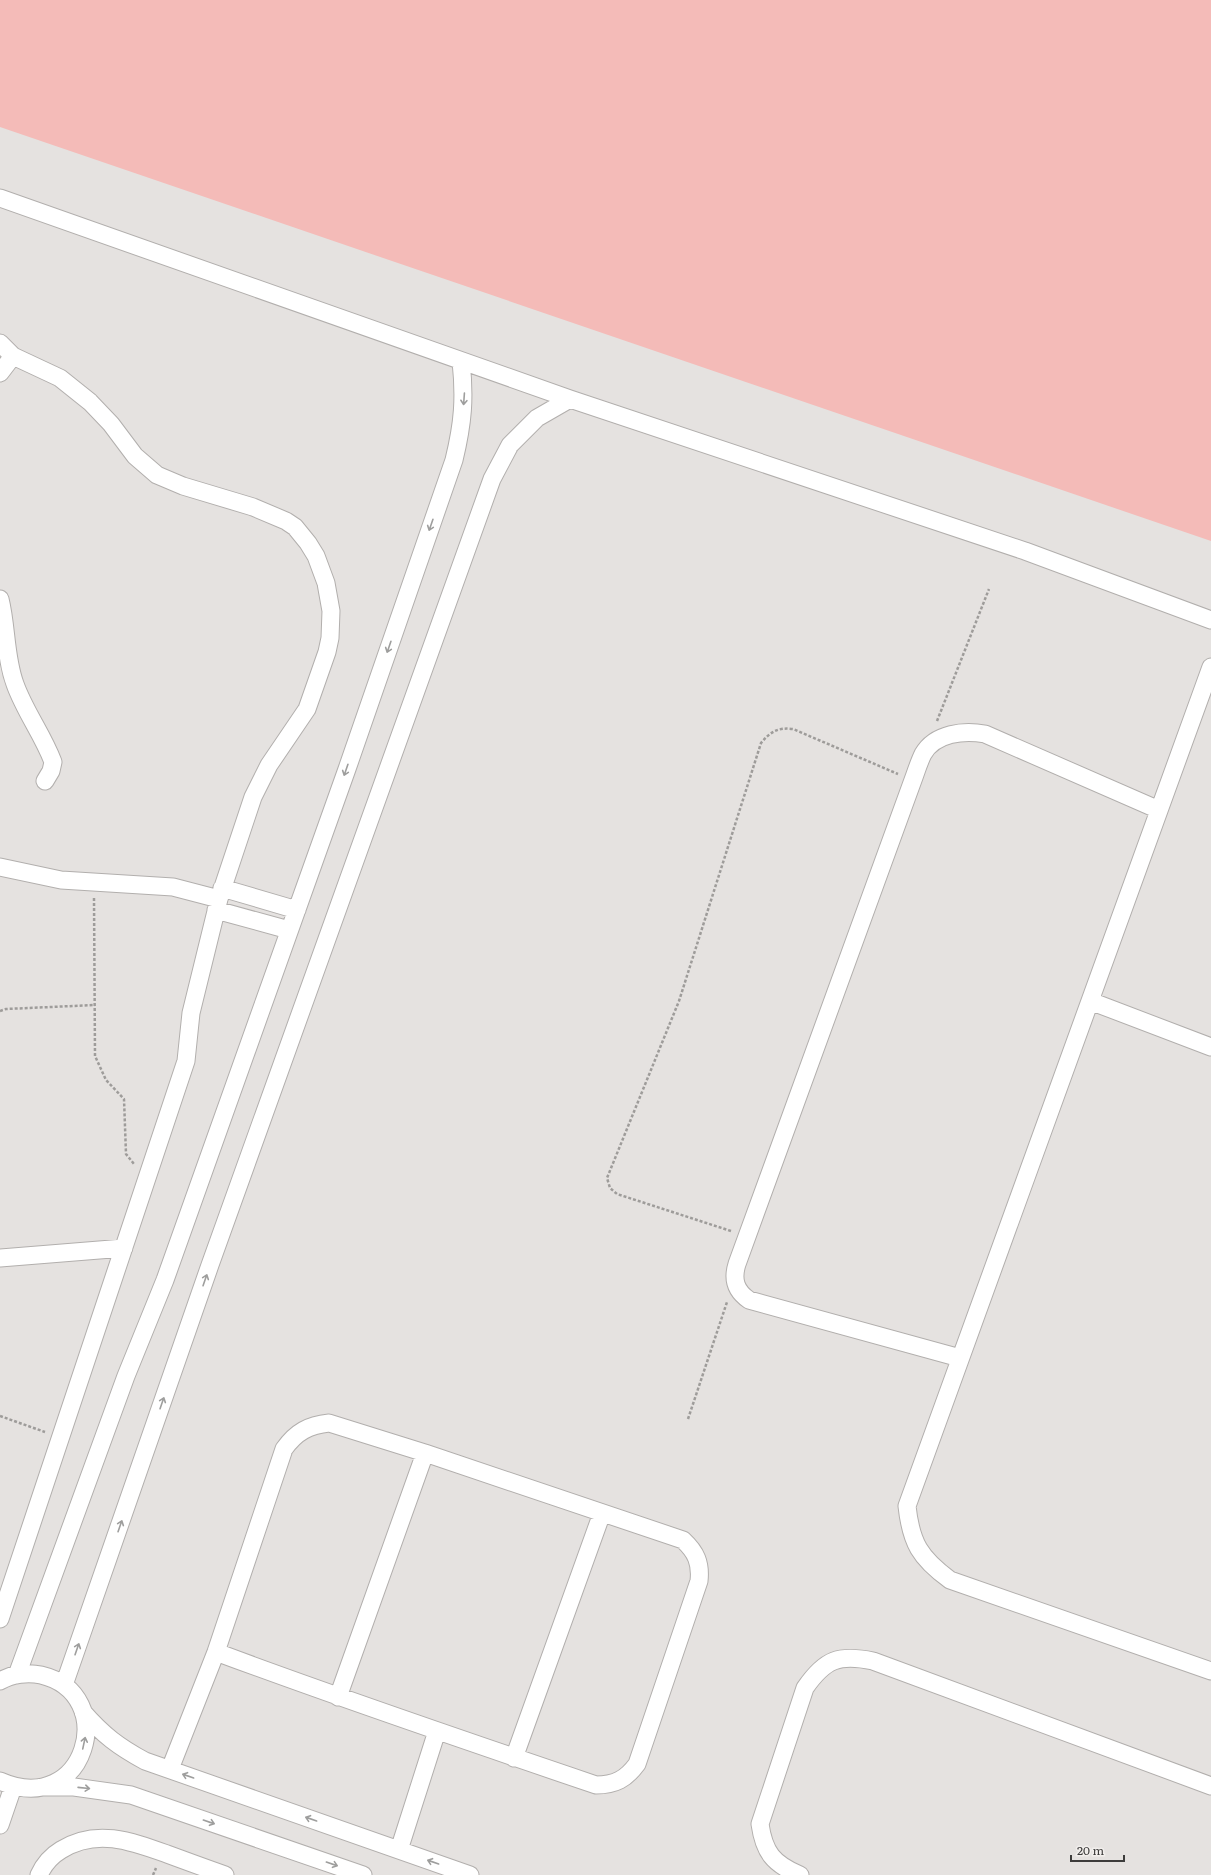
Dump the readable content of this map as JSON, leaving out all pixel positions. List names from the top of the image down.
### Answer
{
  "scale_bar": "20 m"
}
